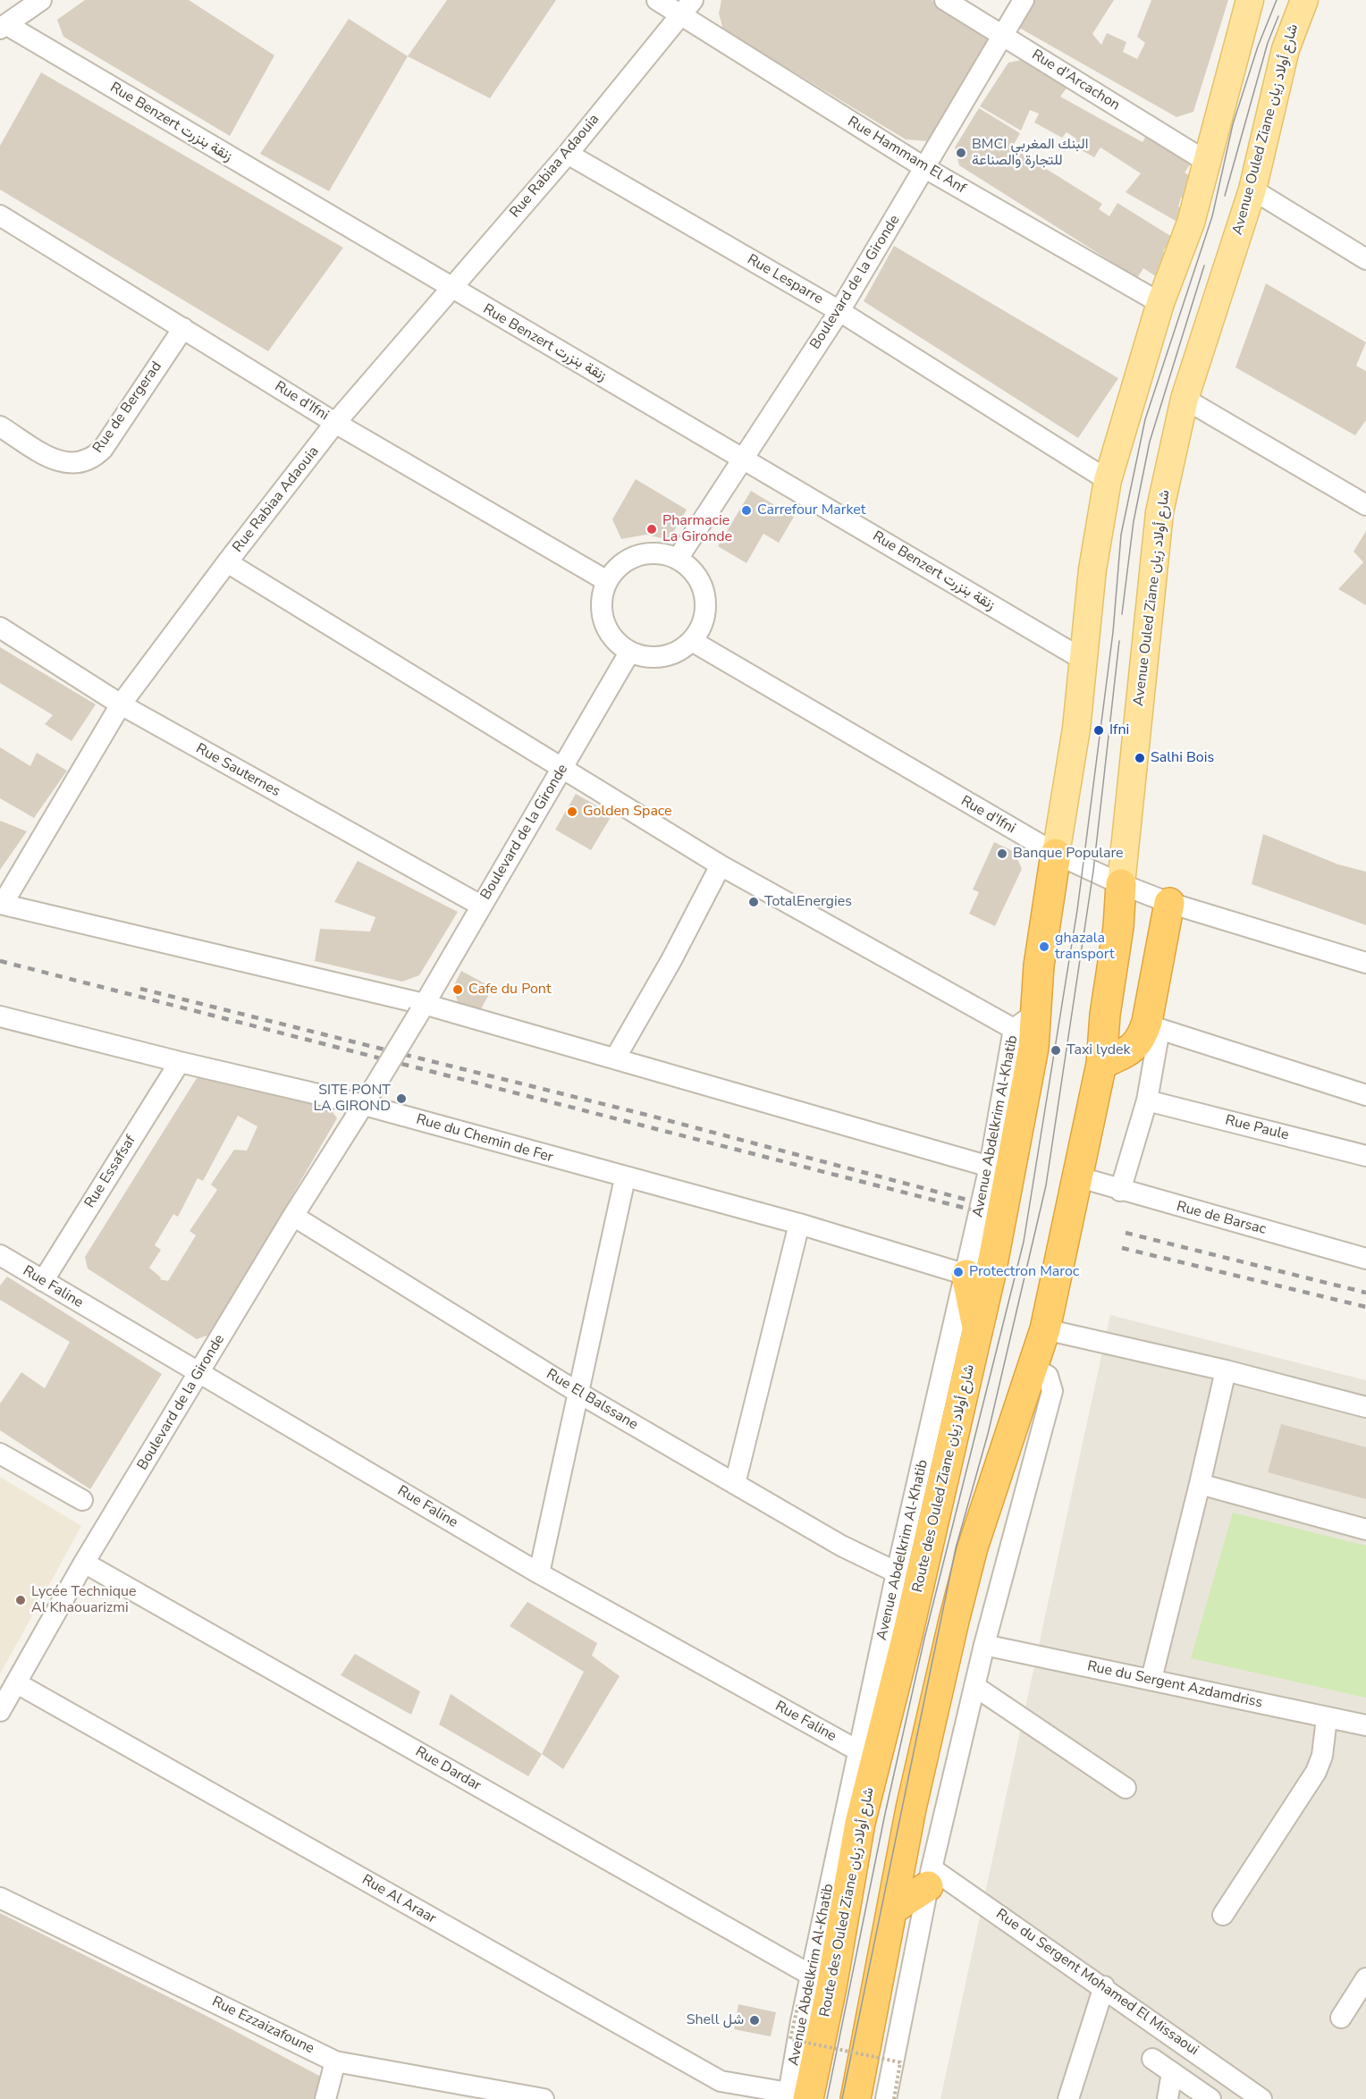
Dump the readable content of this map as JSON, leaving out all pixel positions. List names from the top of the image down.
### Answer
{
  "streets": {
    "highway": ["Avenue Ouled Ziane شارع أولاد زيان", "Route des Ouled Ziane شارع أولاد زيان"],
    "street": [
      "Rue d'Arcachon",
      "Rue Benzert زنقة بنزرت",
      "Rue Hammam El Anf",
      "Rue Rabiaa Adaouia",
      "Rue Lesparre",
      "Boulevard de la Gironde",
      "Rue d'Ifni",
      "Rue de Bergerad",
      "Rue Sauternes",
      "Avenue Abdelkrim Al-Khatib",
      "Rue Paule",
      "Rue du Chemin de Fer",
      "Rue Essafsaf",
      "Rue de Barsac",
      "Rue Faline",
      "Rue El Balssane",
      "Rue du Sergent Azdamdriss",
      "Rue Dardar",
      "Rue Al Araar",
      "Rue du Sergent Mohamed El Missaoui",
      "Rue Ezzaizafoune"
    ]
  },
  "crossings": [
    ["Rue d'Arcachon", "Boulevard de la Gironde"],
    ["Rue Benzert زنقة بنزرت", "Rue Rabiaa Adaouia"],
    ["Rue Benzert زنقة بنزرت", "Boulevard de la Gironde"],
    ["Avenue Ouled Ziane شارع أولاد زيان", "Rue d'Ifni"],
    ["Rue Hammam El Anf", "Rue Rabiaa Adaouia"],
    ["Rue Hammam El Anf", "Boulevard de la Gironde"],
    ["Rue Rabiaa Adaouia", "Rue Lesparre"],
    ["Rue Rabiaa Adaouia", "Rue d'Ifni"],
    ["Rue Rabiaa Adaouia", "Rue Sauternes"],
    ["Rue Lesparre", "Boulevard de la Gironde"],
    ["Boulevard de la Gironde", "Rue d'Ifni"],
    ["Boulevard de la Gironde", "Rue Sauternes"],
    ["Boulevard de la Gironde", "Rue du Chemin de Fer"],
    ["Boulevard de la Gironde", "Rue Faline"],
    ["Boulevard de la Gironde", "Rue El Balssane"],
    ["Boulevard de la Gironde", "Rue Dardar"],
    ["Boulevard de la Gironde", "Rue Al Araar"],
    ["Rue d'Ifni", "Rue de Bergerad"],
    ["Rue d'Ifni", "Route des Ouled Ziane شارع أولاد زيان"],
    ["Avenue Abdelkrim Al-Khatib", "Rue du Chemin de Fer"],
    ["Avenue Abdelkrim Al-Khatib", "Rue Faline"],
    ["Avenue Abdelkrim Al-Khatib", "Rue El Balssane"],
    ["Avenue Abdelkrim Al-Khatib", "Route des Ouled Ziane شارع أولاد زيان"],
    ["Avenue Abdelkrim Al-Khatib", "Rue Dardar"],
    ["Avenue Abdelkrim Al-Khatib", "Rue Al Araar"],
    ["Rue du Chemin de Fer", "Rue Essafsaf"],
    ["Rue Essafsaf", "Rue Faline"],
    ["Route des Ouled Ziane شارع أولاد زيان", "Rue Al Araar"]
  ],
  "places": [
    "BMCI البنك المغربي للتجارة والصناعة",
    "Carrefour Market",
    "Pharmacie La Gironde",
    "Ifni",
    "Salhi Bois",
    "Golden Space",
    "Banque Populare",
    "TotalEnergies",
    "ghazala transport",
    "Cafe du Pont",
    "Taxi lydek",
    "SITE PONT LA GIROND",
    "Protectron Maroc",
    "Lycée Technique Al Khaouarizmi",
    "Shell شل"
  ]
}
